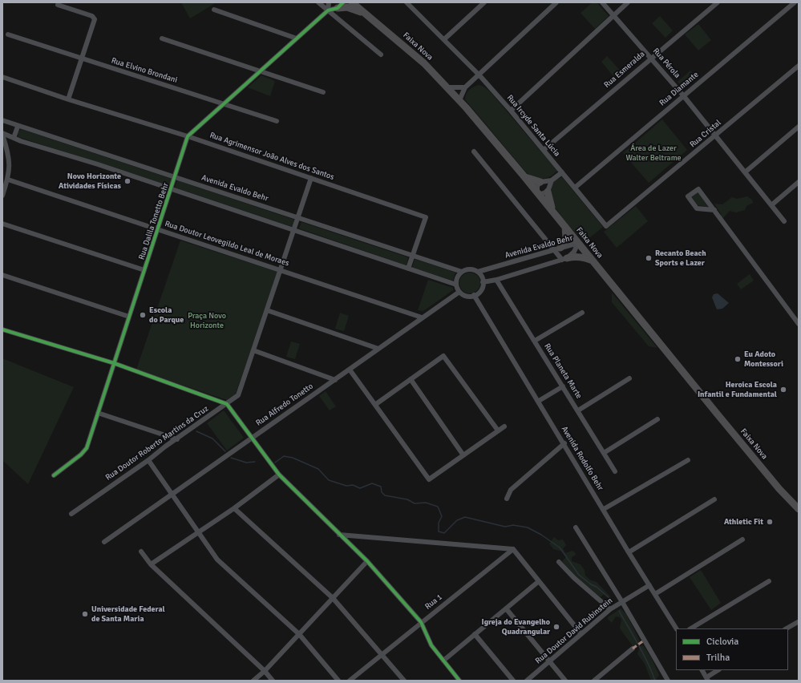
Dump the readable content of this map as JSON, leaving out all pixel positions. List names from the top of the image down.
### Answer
{
  "streets": {
    "highway": ["Faixa Nova"],
    "street": [
      "Rua Pérola",
      "Rua Esmeralda",
      "Rua Elvino Brondani",
      "Rua Diamante",
      "Rua Ircyde Santa Lúcia",
      "Rua Cristal",
      "Rua Agrimensor João Alves dos Santos",
      "Avenida Evaldo Behr",
      "Rua Dalila Tonetto Behr",
      "Rua Doutor Leovegildo Leal de Moraes",
      "Rua Planeta Marte",
      "Rua Alfredo Tonetto",
      "Rua Doutor Roberto Martins da Cruz",
      "Avenida Rodolfo Behr",
      "Rua 1",
      "Rua Doutor David Rubinstein"
    ]
  },
  "crossings": [
    ["Faixa Nova", "Avenida Evaldo Behr"],
    ["Rua Pérola", "Rua Esmeralda"],
    ["Rua Pérola", "Rua Diamante"],
    ["Rua Pérola", "Rua Cristal"],
    ["Rua Esmeralda", "Rua Ircyde Santa Lúcia"],
    ["Rua Diamante", "Rua Ircyde Santa Lúcia"],
    ["Rua Ircyde Santa Lúcia", "Rua Cristal"],
    ["Rua Agrimensor João Alves dos Santos", "Avenida Evaldo Behr"],
    ["Rua Agrimensor João Alves dos Santos", "Rua Dalila Tonetto Behr"],
    ["Rua Agrimensor João Alves dos Santos", "Rua Doutor Roberto Martins da Cruz"],
    ["Avenida Evaldo Behr", "Rua Dalila Tonetto Behr"],
    ["Avenida Evaldo Behr", "Rua Alfredo Tonetto"],
    ["Avenida Evaldo Behr", "Rua Doutor Roberto Martins da Cruz"],
    ["Avenida Evaldo Behr", "Avenida Rodolfo Behr"],
    ["Rua Dalila Tonetto Behr", "Rua Doutor Leovegildo Leal de Moraes"],
    ["Rua Doutor Leovegildo Leal de Moraes", "Rua Alfredo Tonetto"],
    ["Rua Doutor Leovegildo Leal de Moraes", "Rua Doutor Roberto Martins da Cruz"],
    ["Rua Alfredo Tonetto", "Avenida Rodolfo Behr"],
    ["Avenida Rodolfo Behr", "Rua Doutor David Rubinstein"]
  ],
  "parks": ["Área de Lazer Walter Beltrame", "Praça Novo Horizonte"],
  "places": [
    "Novo Horizonte Atividades Físicas",
    "Recanto Beach Sports e Lazer",
    "Escola do Parque",
    "Eu Adoto Montessori",
    "Heroica Escola Infantil e Fundamental",
    "Athletic Fit",
    "Universidade Federal de Santa Maria",
    "Igreja do Evangelho Quadrangular"
  ],
  "legend": ["Ciclovia", "Trilha"]
}
